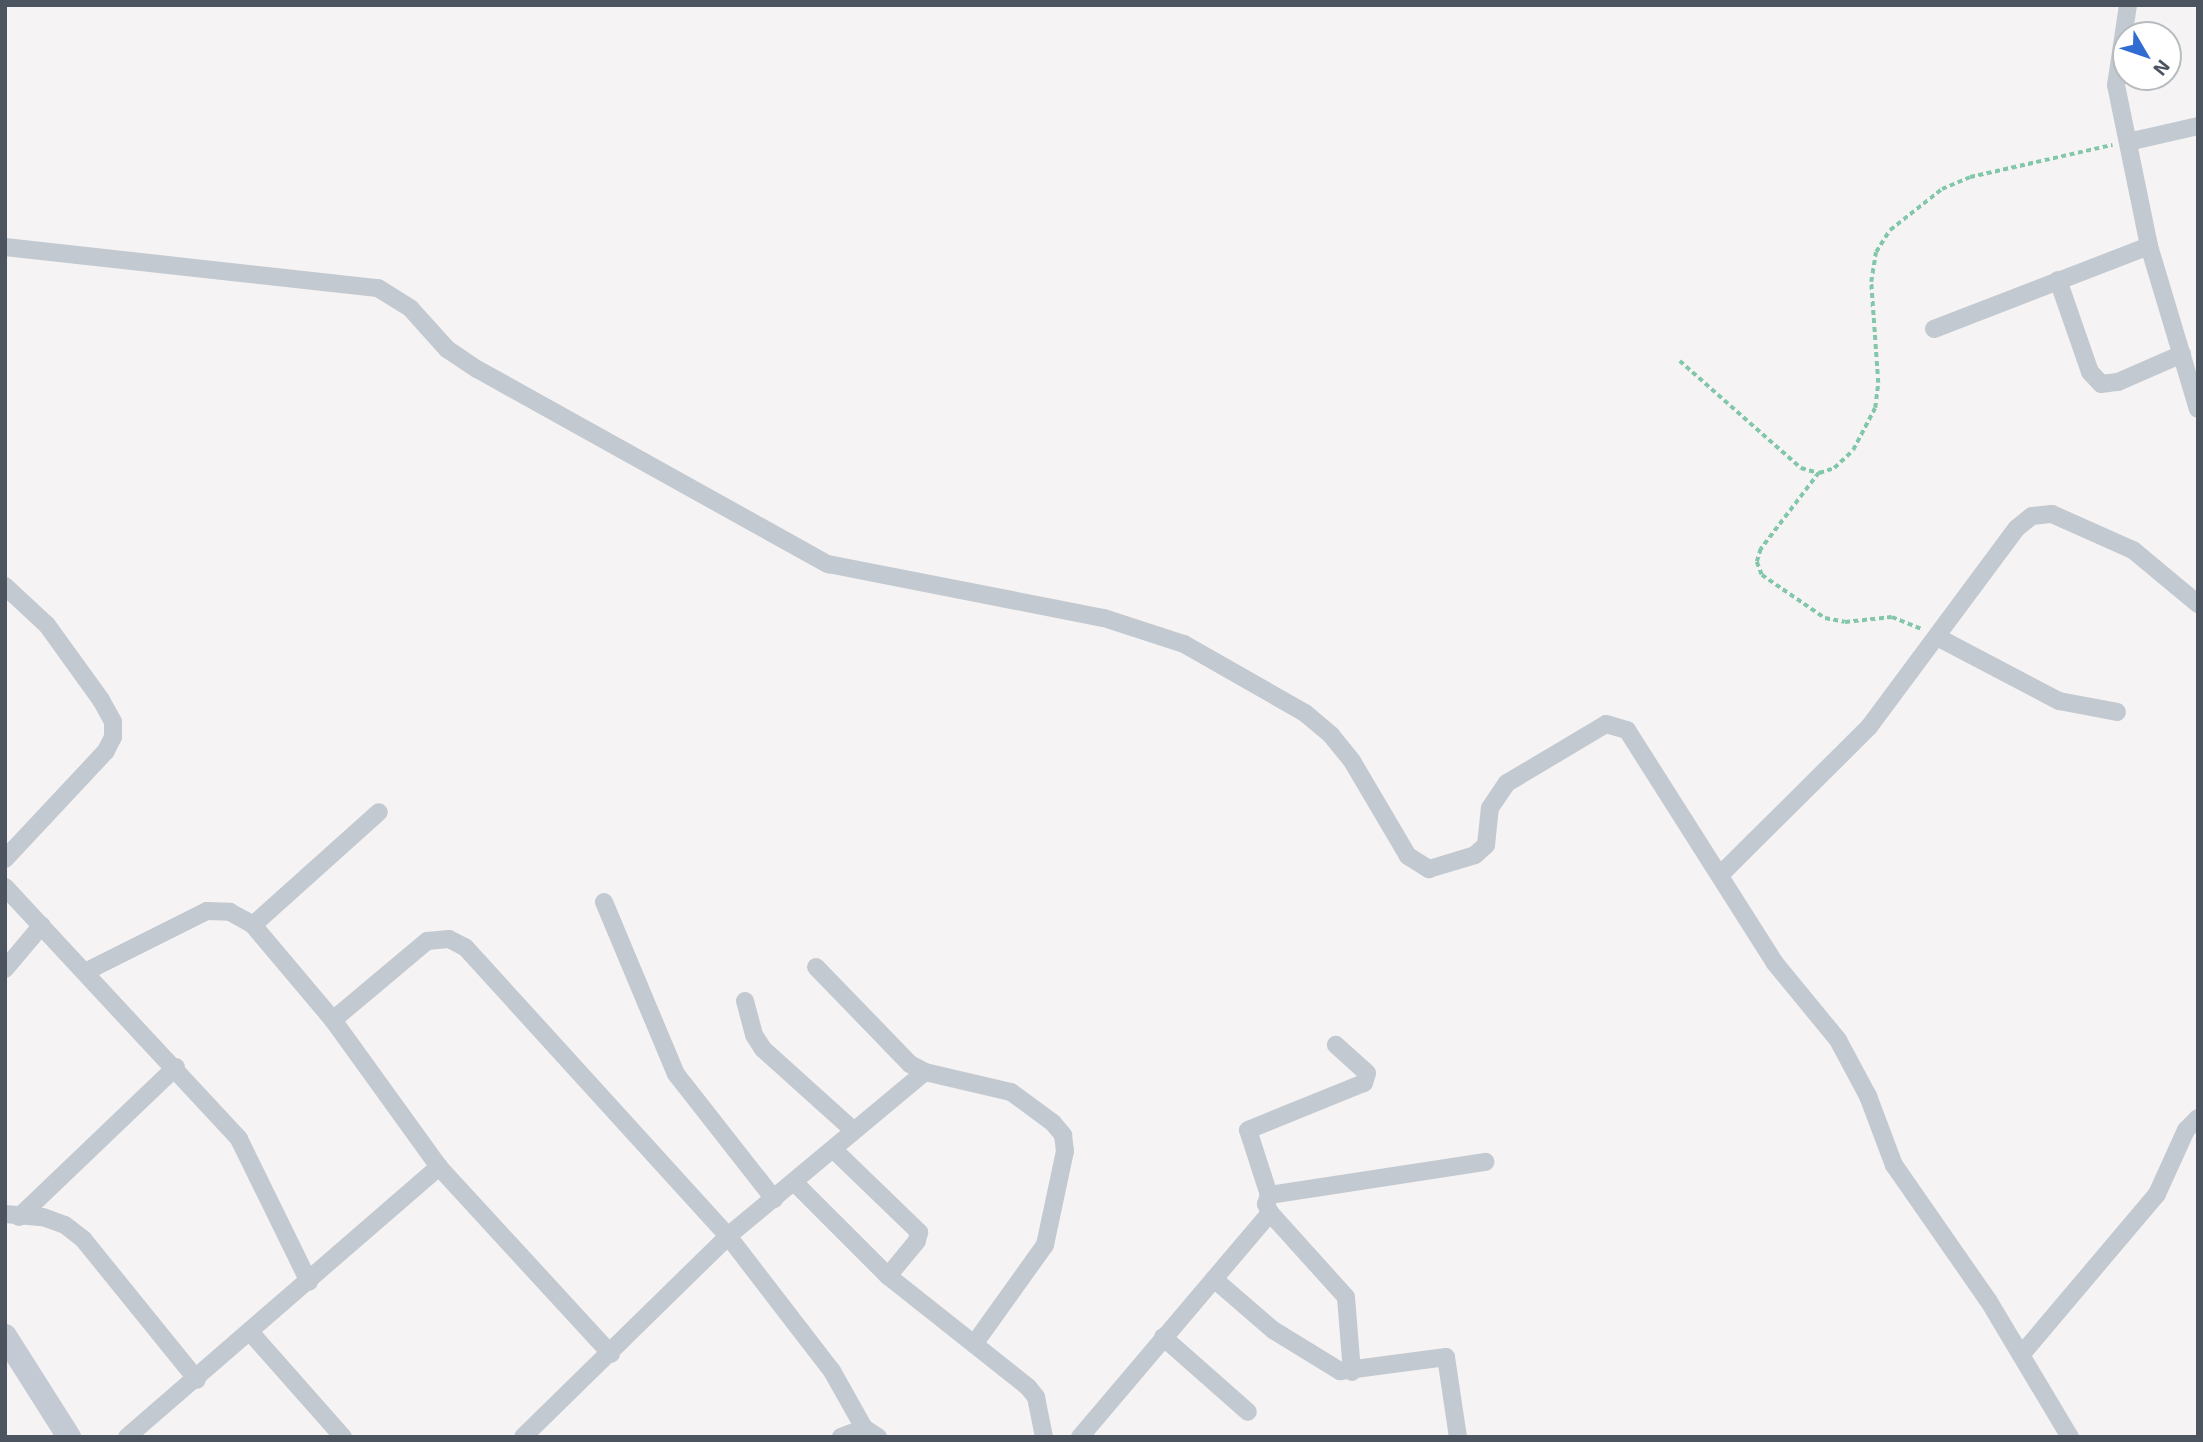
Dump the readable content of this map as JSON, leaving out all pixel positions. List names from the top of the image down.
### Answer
{
  "north": "bottom right"
}
